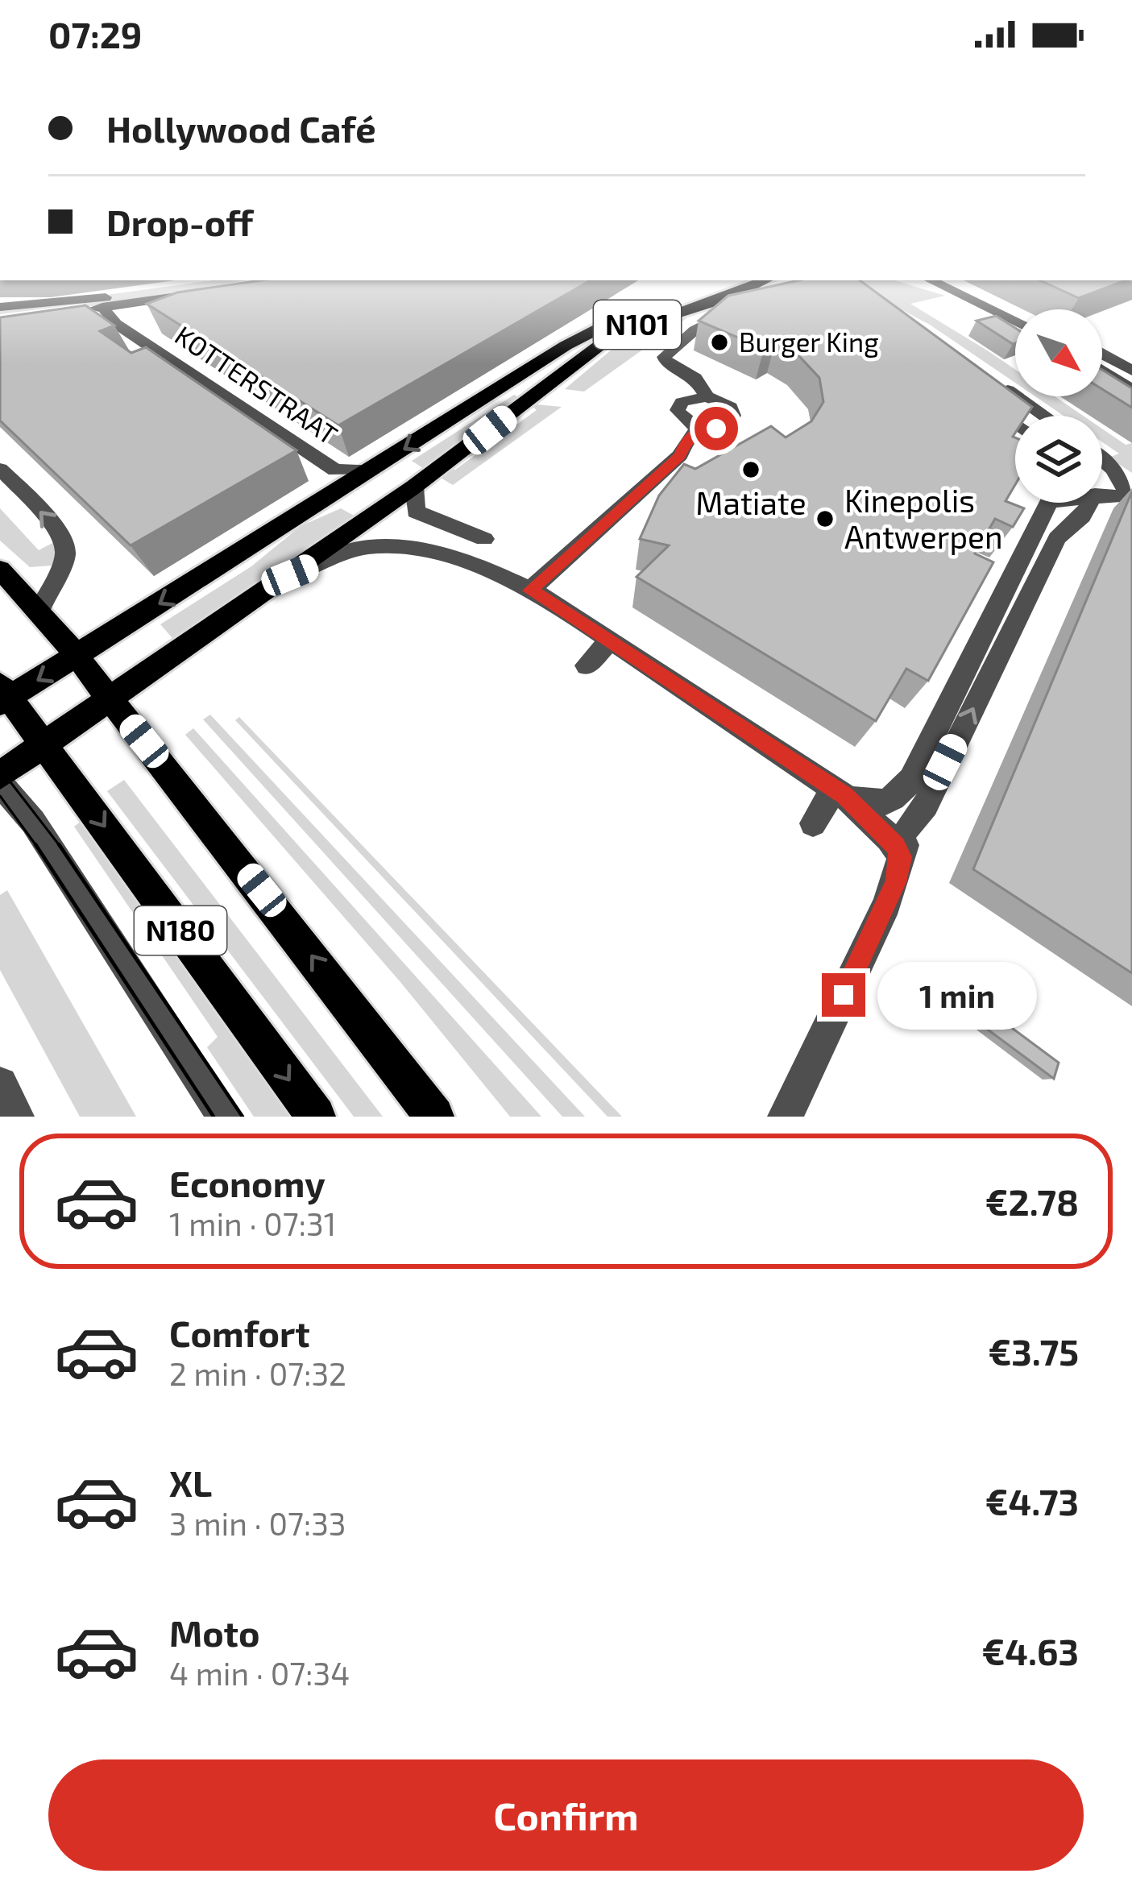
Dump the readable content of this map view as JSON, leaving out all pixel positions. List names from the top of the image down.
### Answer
{
  "streets": {
    "main road": ["N101", "N180"],
    "street": ["KOTTERSTRAAT"]
  },
  "crossings": [
    ["N101", "KOTTERSTRAAT"],
    ["N101", "N180"]
  ],
  "places": ["Burger King", "Matiate", "Kinepolis Antwerpen"],
  "north": "bottom right",
  "page": {
    "status": "07:29",
    "banner": ["Hollywood Café", "Drop-off"],
    "bubble": "1 min",
    "list": [
      {
        "name": "Economy",
        "note": "1 min · 07:31",
        "value": "€2.78"
      },
      {
        "name": "Comfort",
        "note": "2 min · 07:32",
        "value": "€3.75"
      },
      {
        "name": "XL",
        "note": "3 min · 07:33",
        "value": "€4.73"
      },
      {
        "name": "Moto",
        "note": "4 min · 07:34",
        "value": "€4.63"
      }
    ],
    "buttons": "Confirm"
  }
}
